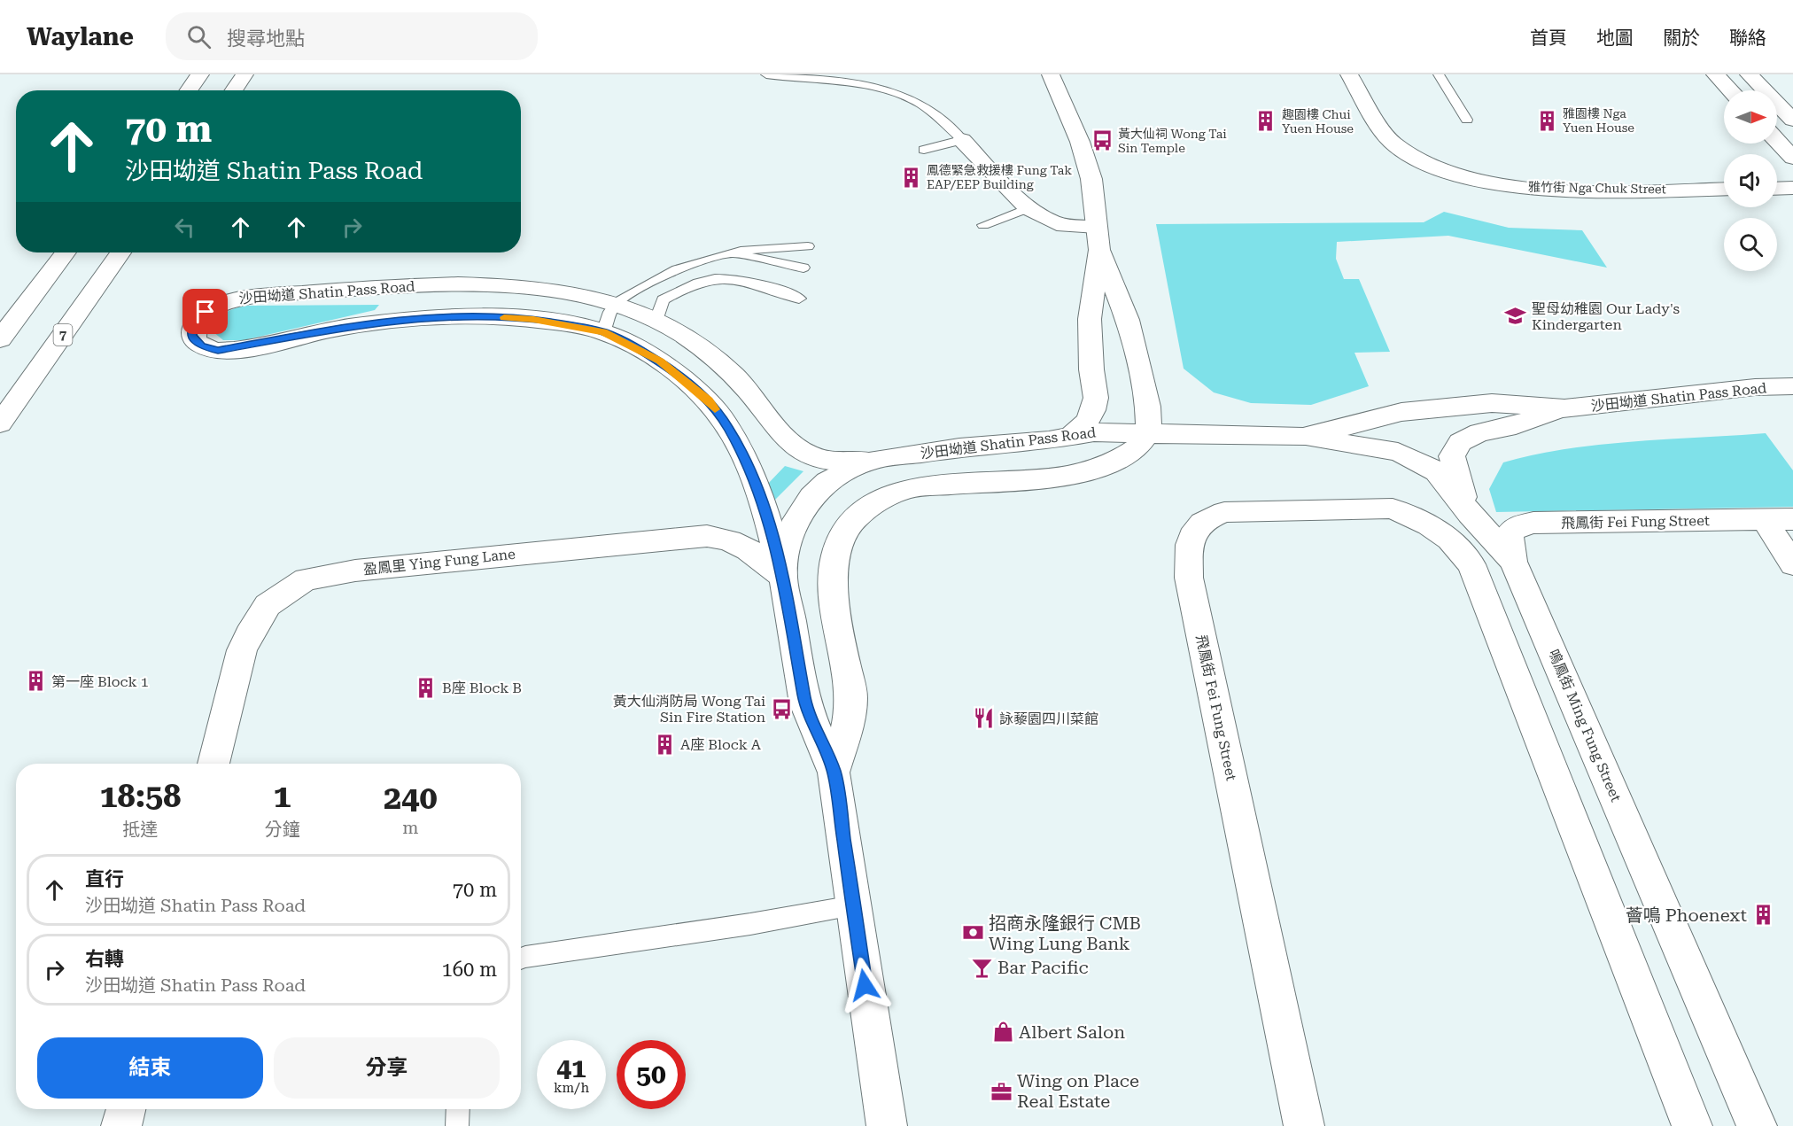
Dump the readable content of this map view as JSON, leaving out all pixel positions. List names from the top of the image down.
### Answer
{
  "streets": {
    "main road": [
      "雅竹街 Nga Chuk Street",
      "沙田坳道 Shatin Pass Road",
      "7",
      "飛鳳街 Fei Fung Street",
      "盈鳳里 Ying Fung Lane",
      "鳴鳳街 Ming Fung Street"
    ]
  },
  "crossings": [
    ["沙田坳道 Shatin Pass Road", "盈鳳里 Ying Fung Lane"],
    ["沙田坳道 Shatin Pass Road", "鳴鳳街 Ming Fung Street"],
    ["飛鳳街 Fei Fung Street", "鳴鳳街 Ming Fung Street"]
  ],
  "places": {
    "building": [
      "雅園樓 Nga Yuen House",
      "趣園樓 Chui Yuen House",
      "鳳德緊急救援樓 Fung Tak EAP/EEP Building",
      "第一座 Block 1",
      "B座 Block B",
      "A座 Block A",
      "薈鳴 Phoenext"
    ],
    "bus stop": ["黃大仙祠 Wong Tai Sin Temple", "黃大仙消防局 Wong Tai Sin Fire Station"],
    "school or university": ["聖母幼稚園 Our Lady's Kindergarten"],
    "restaurant": ["詠藜園四川菜館"],
    "bank": ["招商永隆銀行 CMB Wing Lung Bank"],
    "bar": ["Bar Pacific"],
    "shop": ["Albert Salon"],
    "office": ["Wing on Place Real Estate"]
  },
  "north": "right",
  "page": {
    "header": "Waylane",
    "search": "搜尋地點",
    "nav": [
      "首頁",
      "地圖",
      "關於",
      "聯絡"
    ],
    "turn": ["70 m", "沙田坳道 Shatin Pass Road"],
    "eta": [
      "18:58",
      "抵達",
      "1",
      "分鐘",
      "240",
      "m"
    ],
    "list": [
      {
        "name": "直行",
        "note": "沙田坳道 Shatin Pass Road",
        "value": "70 m"
      },
      {
        "name": "右轉",
        "note": "沙田坳道 Shatin Pass Road",
        "value": "160 m"
      }
    ],
    "buttons": ["結束", "分享"],
    "speed": "41 km/h",
    "limit": "50"
  }
}
